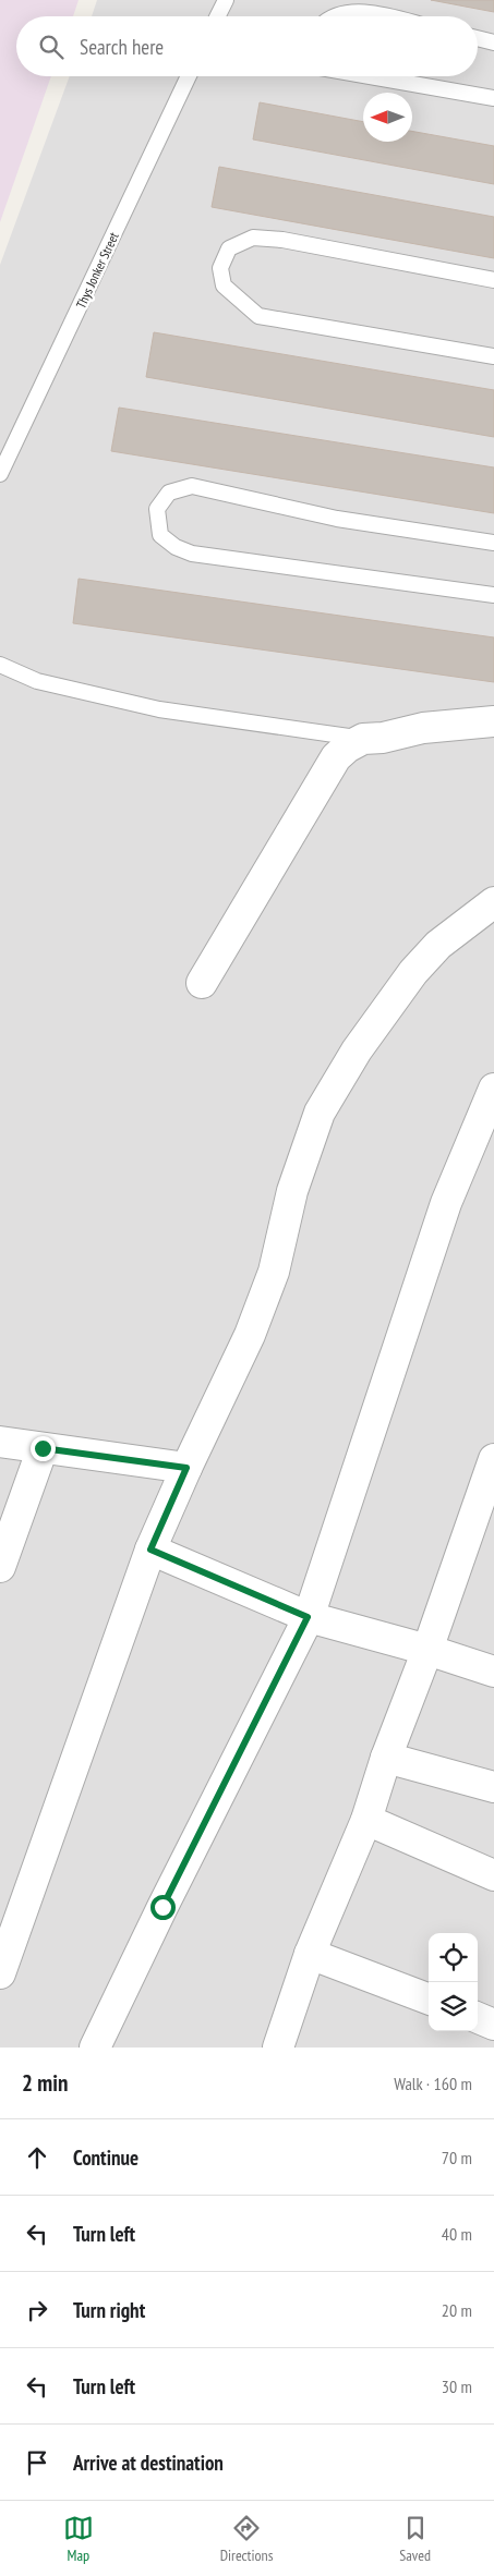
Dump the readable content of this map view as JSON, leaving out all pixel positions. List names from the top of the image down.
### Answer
{
  "streets": {
    "lane": ["Thys Jonker Street"]
  },
  "north": "left",
  "page": {
    "search": "Search here",
    "heading": ["2 min", "Walk · 160 m"],
    "list": [
      ["Continue", "70 m"],
      ["Turn left", "40 m"],
      ["Turn right", "20 m"],
      ["Turn left", "30 m"],
      "Arrive at destination"
    ],
    "nav": ["Map", "Directions", "Saved"]
  }
}
